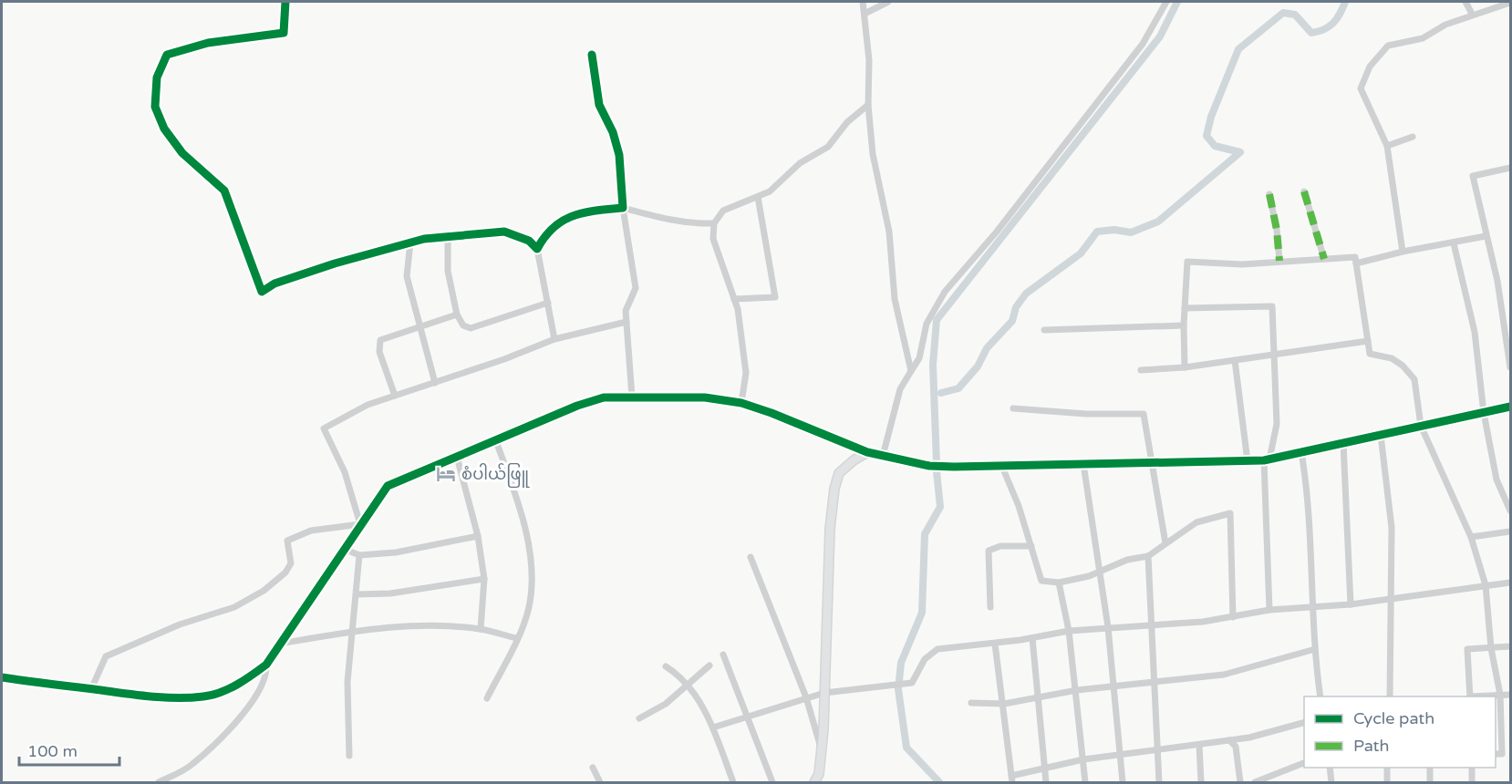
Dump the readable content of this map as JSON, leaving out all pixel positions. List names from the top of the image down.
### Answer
{
  "places": {
    "hotel": ["စံပါယ်ဖြူ"]
  },
  "legend": ["Cycle path", "Path"],
  "scale_bar": "100 m"
}
